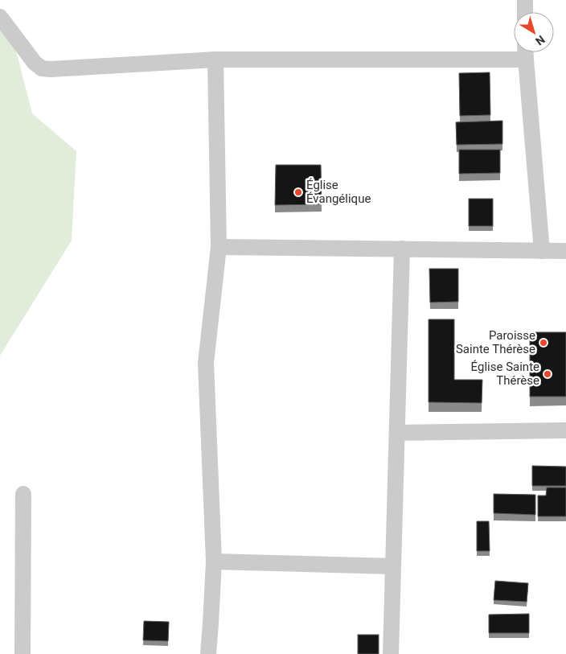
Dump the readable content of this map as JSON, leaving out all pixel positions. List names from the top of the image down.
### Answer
{
  "places": ["Église Évangélique", "Paroisse Sainte Thérèse", "Église Sainte Thérèse"],
  "north": "bottom right"
}
